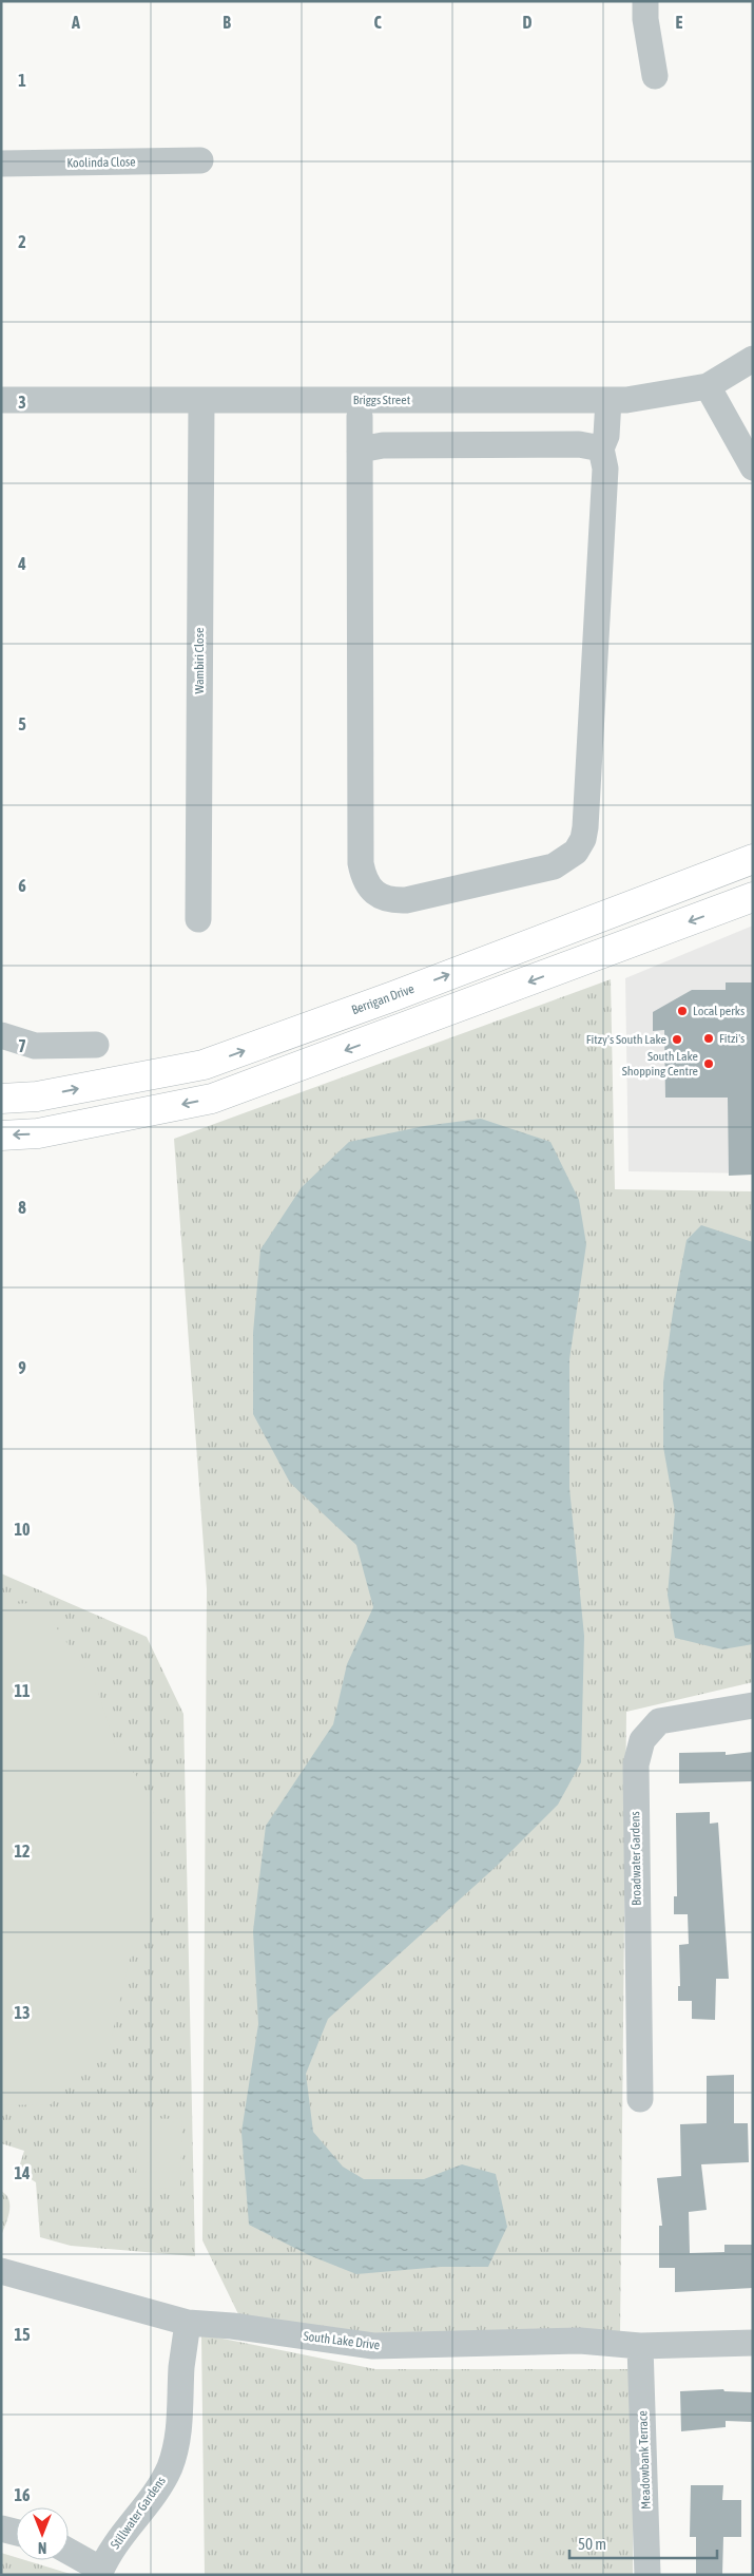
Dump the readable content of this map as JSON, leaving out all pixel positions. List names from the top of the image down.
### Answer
{
  "streets": {
    "main road": ["Berrigan Drive"],
    "street": [
      "Koolinda Close",
      "Briggs Street",
      "Wambiri Close",
      "Broadwater Gardens",
      "South Lake Drive",
      "Meadowbank Terrace",
      "Stillwater Gardens"
    ]
  },
  "crossings": [
    ["Briggs Street", "Wambiri Close"],
    ["South Lake Drive", "Meadowbank Terrace"],
    ["South Lake Drive", "Stillwater Gardens"]
  ],
  "places": [
    "Local perks",
    "Fitzi's",
    "Fitzy's South Lake",
    "South Lake Shopping Centre"
  ],
  "scale_bar": "50 m",
  "north": "bottom",
  "grid": {
    "columns": [
      "A",
      "B",
      "C",
      "D",
      "E"
    ],
    "rows": [
      "1",
      "2",
      "3",
      "4",
      "5",
      "6",
      "7",
      "8",
      "9",
      "10",
      "11",
      "12",
      "13",
      "14",
      "15",
      "16"
    ]
  }
}
